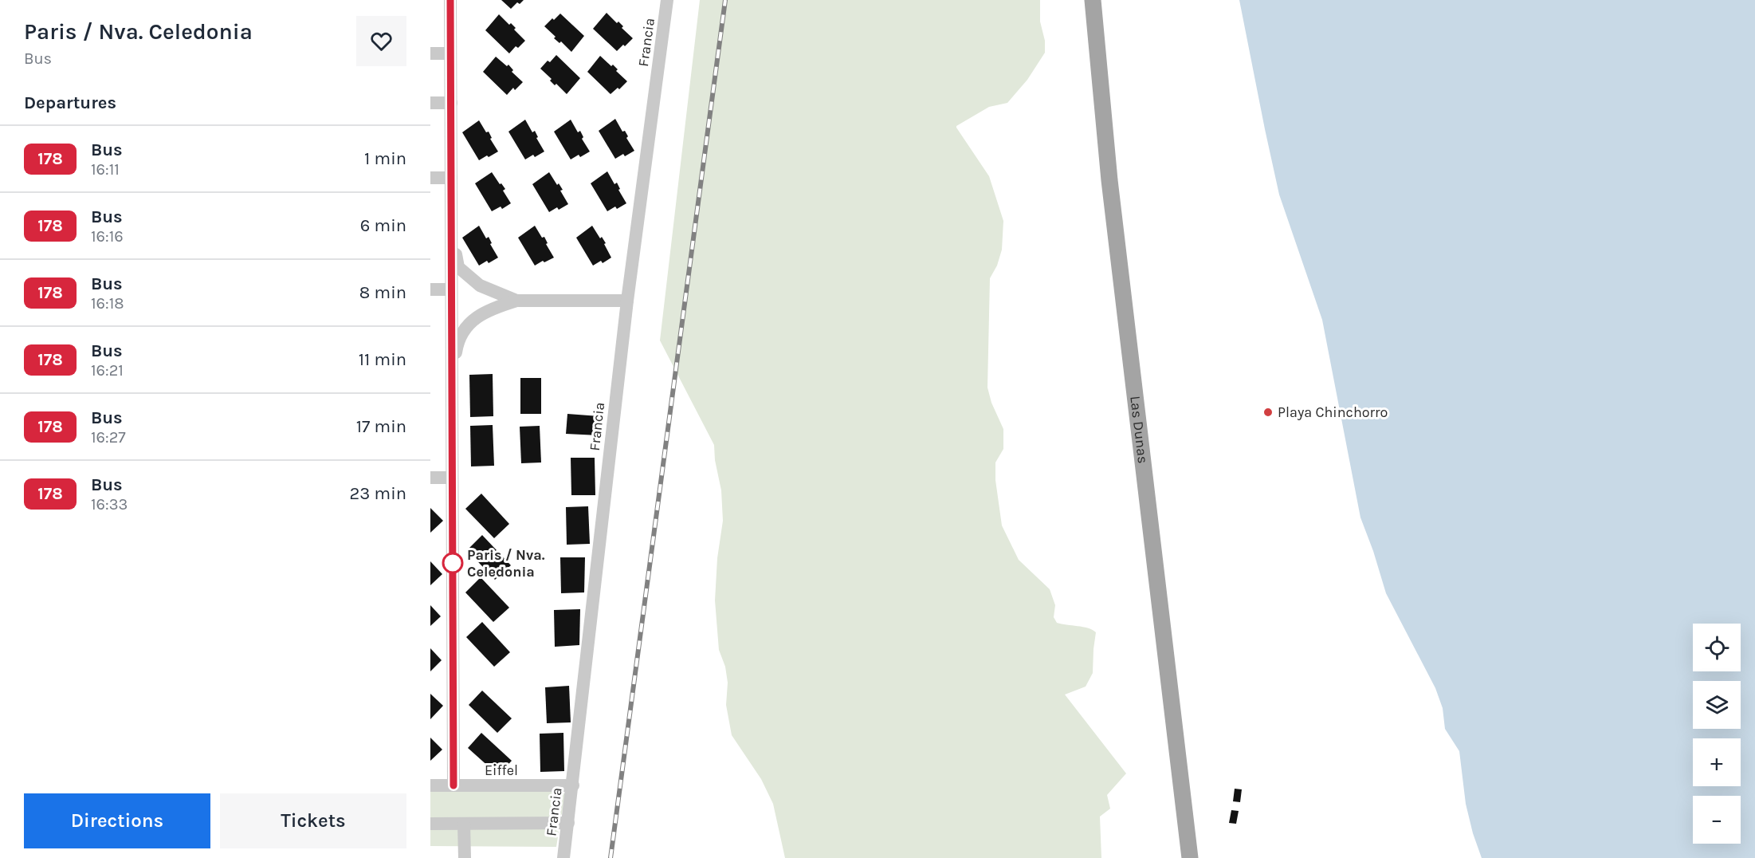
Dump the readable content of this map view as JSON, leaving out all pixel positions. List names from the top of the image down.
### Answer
{
  "streets": {
    "main road": ["Las Dunas"],
    "street": ["Francia", "Eiffel"]
  },
  "crossings": [
    ["Francia", "Eiffel"]
  ],
  "places": ["Playa Chinchorro", "Paris / Nva. Celedonia"],
  "lines": ["bus line 178"],
  "page": {
    "heading": [
      ["Paris / Nva. Celedonia", "Bus"],
      "Departures"
    ],
    "list": [
      {
        "mark": "178",
        "name": "Bus",
        "note": "16:11",
        "value": "1 min"
      },
      {
        "mark": "178",
        "name": "Bus",
        "note": "16:16",
        "value": "6 min"
      },
      {
        "mark": "178",
        "name": "Bus",
        "note": "16:18",
        "value": "8 min"
      },
      {
        "mark": "178",
        "name": "Bus",
        "note": "16:21",
        "value": "11 min"
      },
      {
        "mark": "178",
        "name": "Bus",
        "note": "16:27",
        "value": "17 min"
      },
      {
        "mark": "178",
        "name": "Bus",
        "note": "16:33",
        "value": "23 min"
      }
    ],
    "map_buttons": ["+", "−"],
    "buttons": ["Directions", "Tickets"]
  }
}
